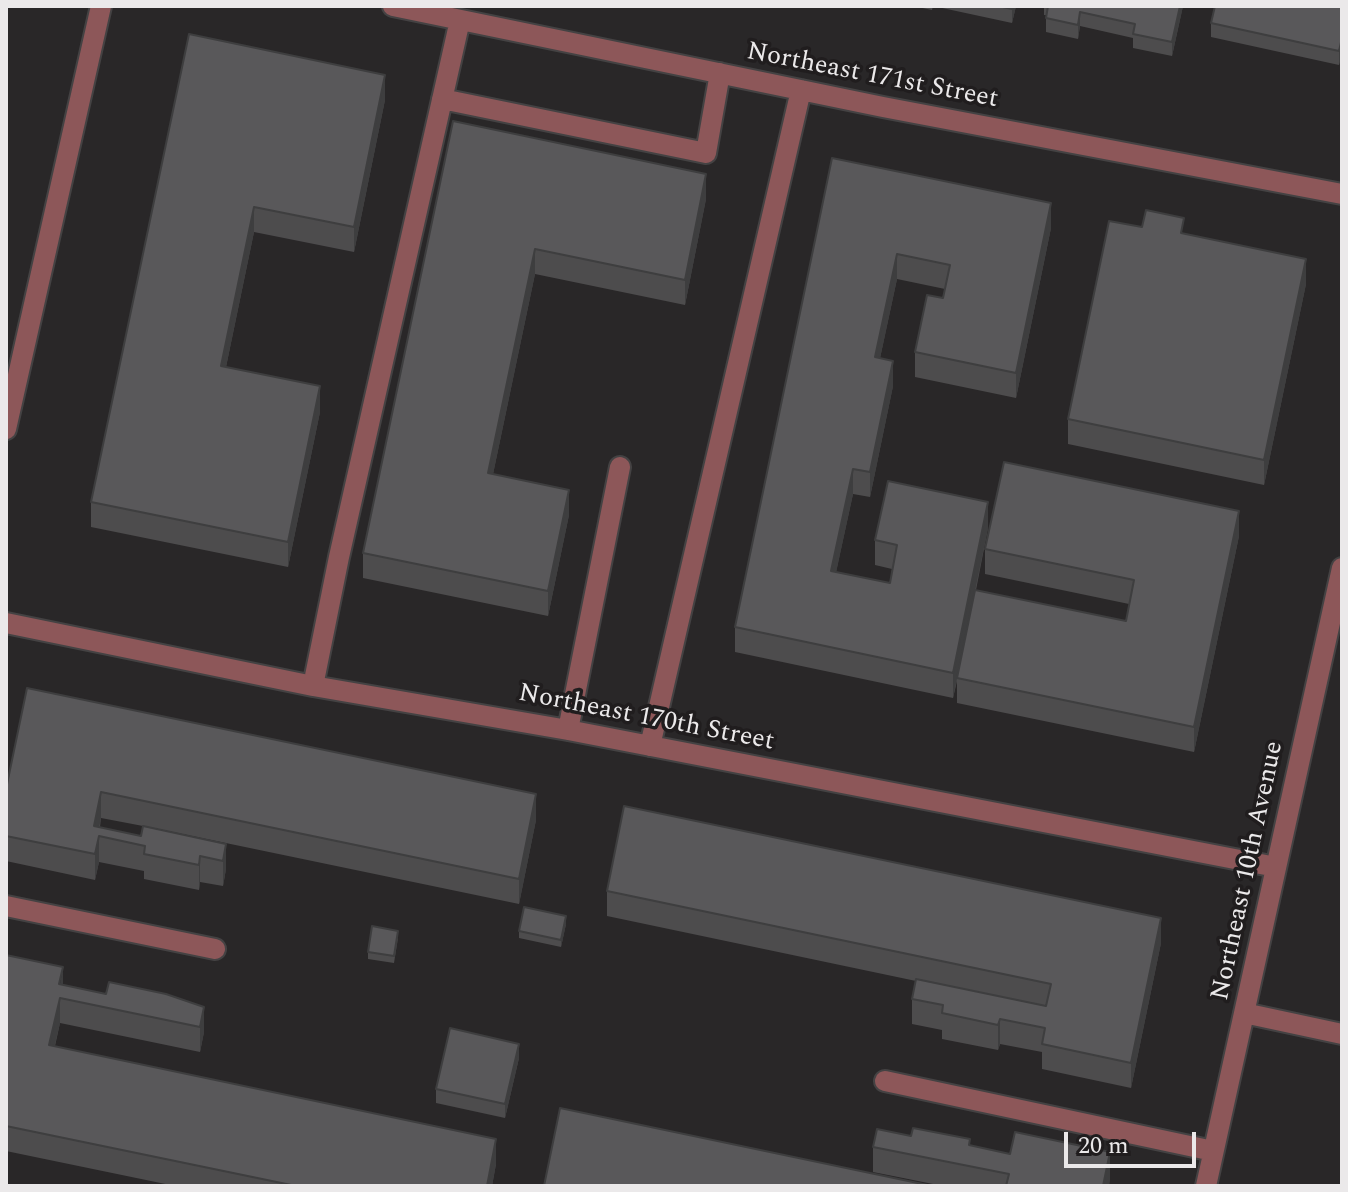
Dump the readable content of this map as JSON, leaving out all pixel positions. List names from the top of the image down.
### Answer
{
  "streets": {
    "street": ["Northeast 171st Street", "Northeast 170th Street", "Northeast 10th Avenue"]
  },
  "crossings": [
    ["Northeast 170th Street", "Northeast 10th Avenue"]
  ],
  "scale_bar": "20 m"
}
